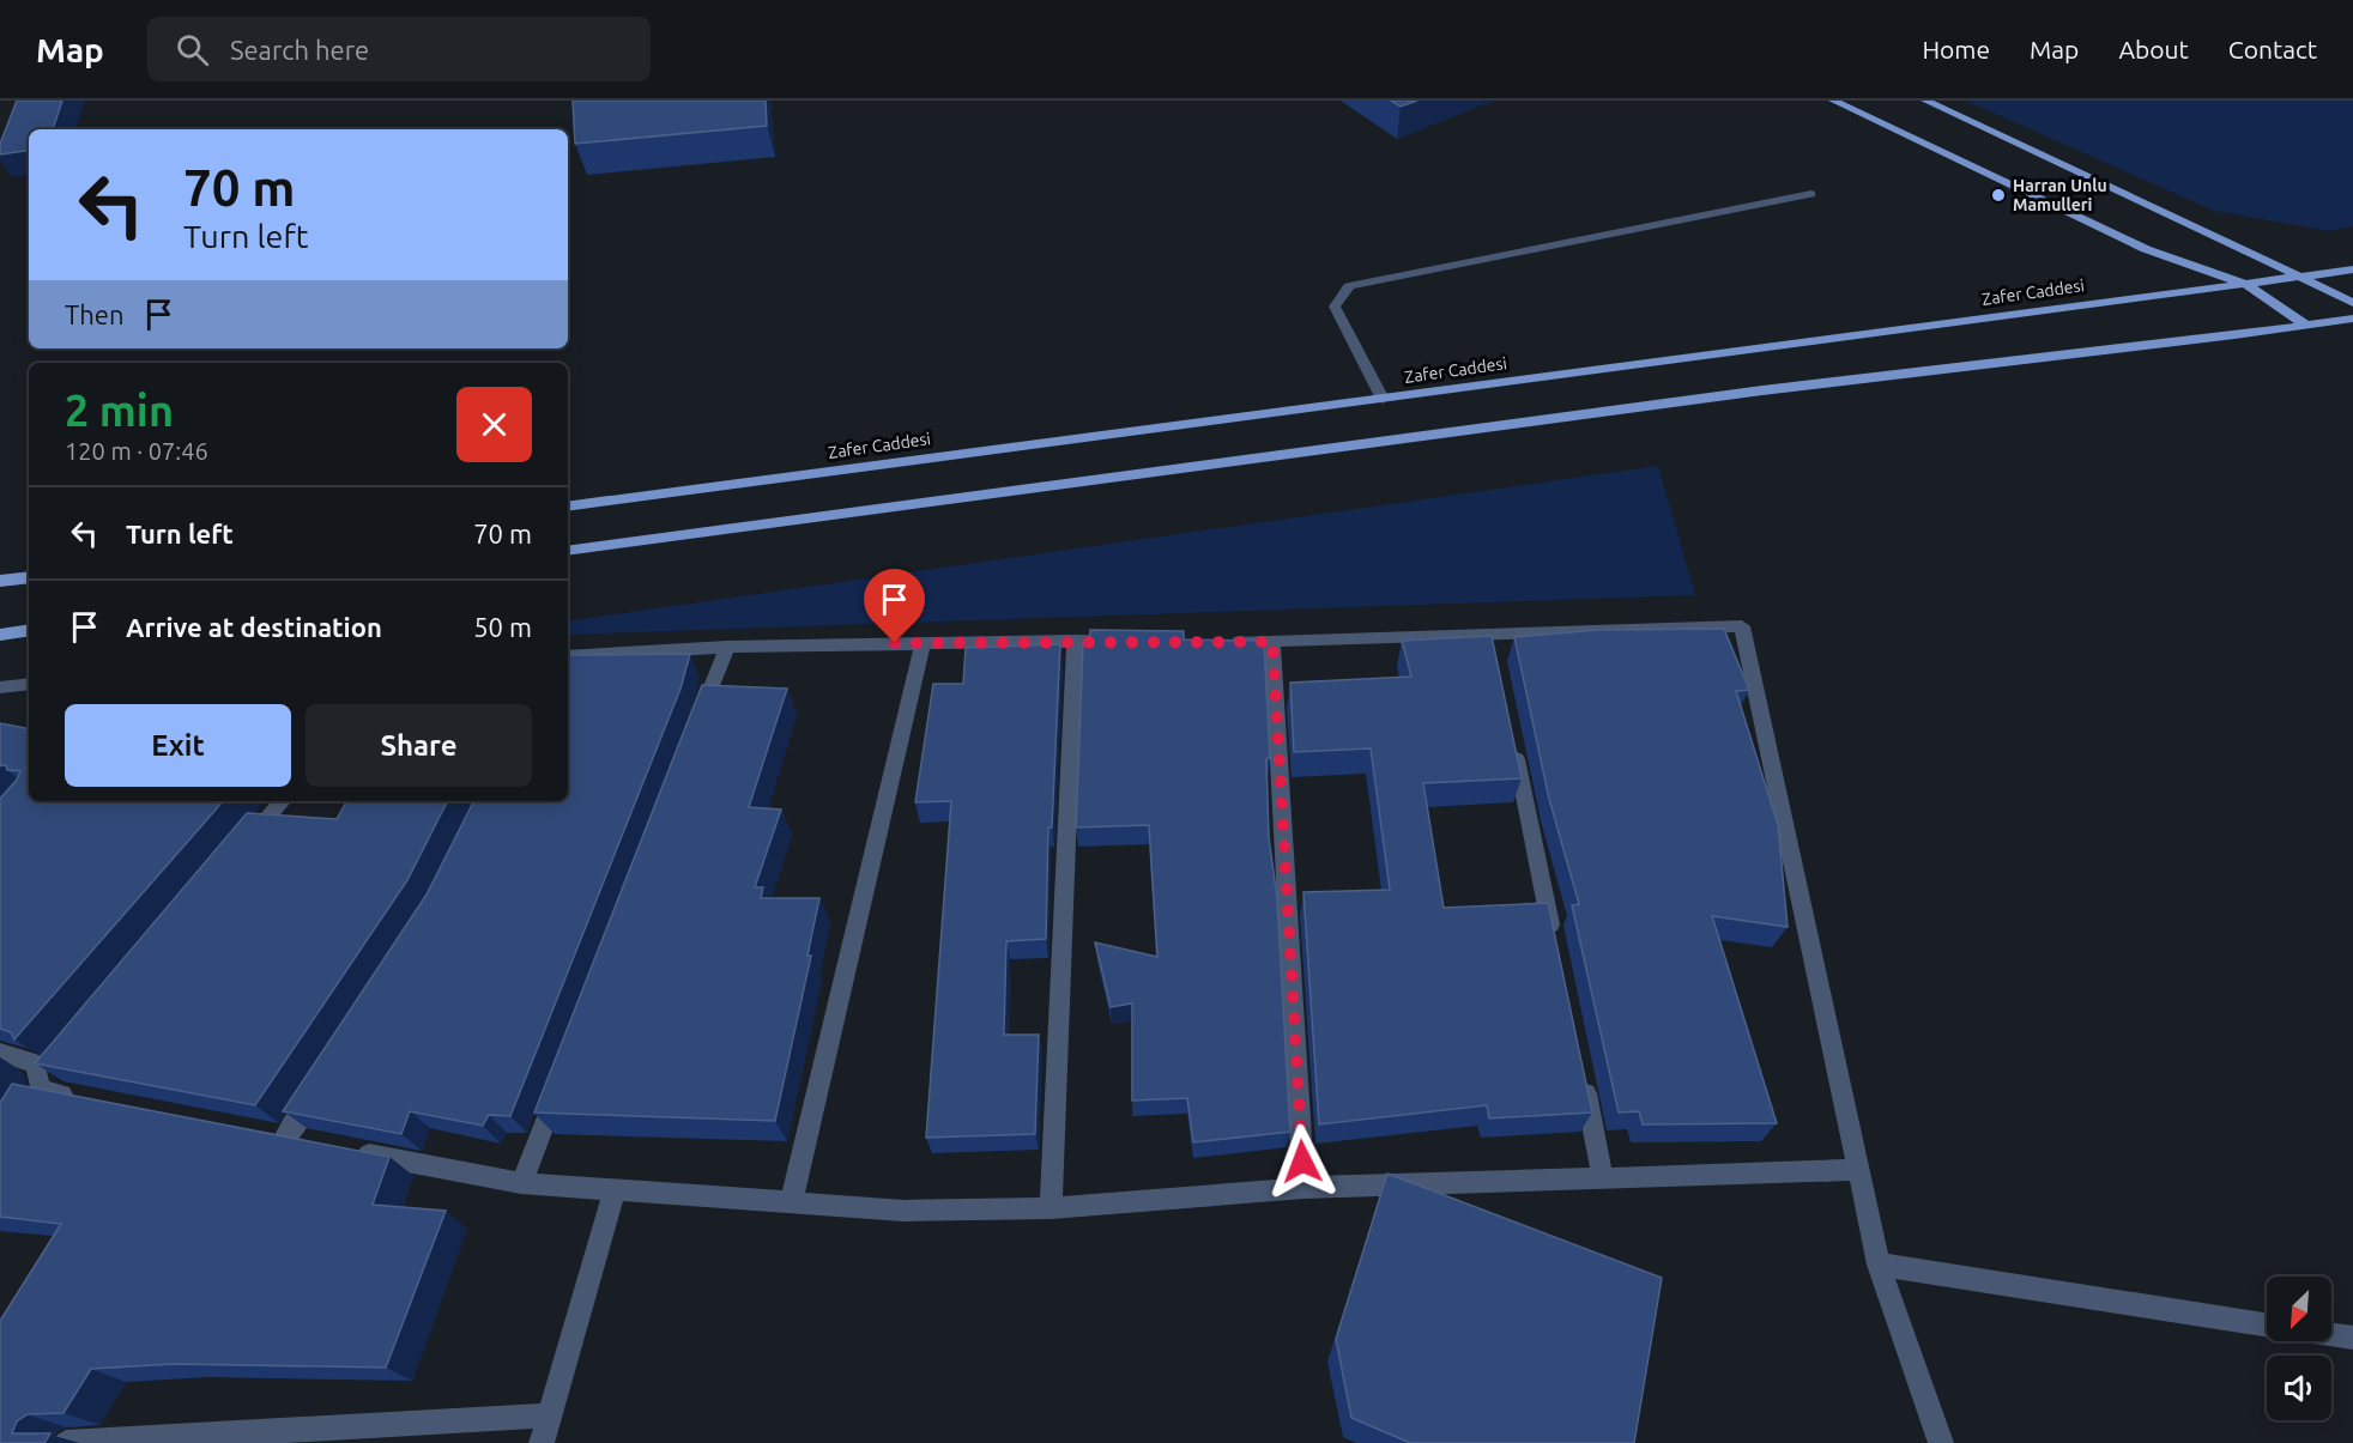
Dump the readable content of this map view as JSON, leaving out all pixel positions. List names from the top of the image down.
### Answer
{
  "streets": {
    "main road": ["Zafer Caddesi"]
  },
  "places": ["Harran Unlu Mamulleri"],
  "north": "bottom left",
  "page": {
    "header": "Map",
    "search": "Search here",
    "nav": [
      "Home",
      "Map",
      "About",
      "Contact"
    ],
    "turn": ["70 m", "Turn left"],
    "then": "Then",
    "heading": ["2 min", "120 m · 07:46"],
    "list": [
      {
        "name": "Turn left",
        "value": "70 m"
      },
      {
        "name": "Arrive at destination",
        "value": "50 m"
      }
    ],
    "buttons": ["Exit", "Share"]
  }
}
